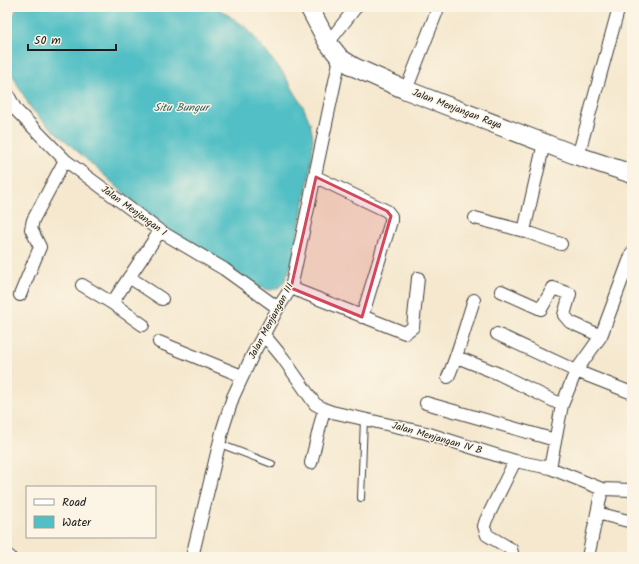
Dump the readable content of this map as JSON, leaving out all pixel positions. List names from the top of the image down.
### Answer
{
  "streets": {
    "main road": ["Jalan Menjangan Raya"],
    "street": ["Jalan Menjangan I", "Jalan Menjangan III", "Jalan Menjangan IV B"]
  },
  "crossings": [
    ["Jalan Menjangan Raya", "Jalan Menjangan III"],
    ["Jalan Menjangan I", "Jalan Menjangan III"]
  ],
  "water": ["Situ Bungur"],
  "legend": ["Road", "Water"],
  "scale_bar": "50 m"
}
